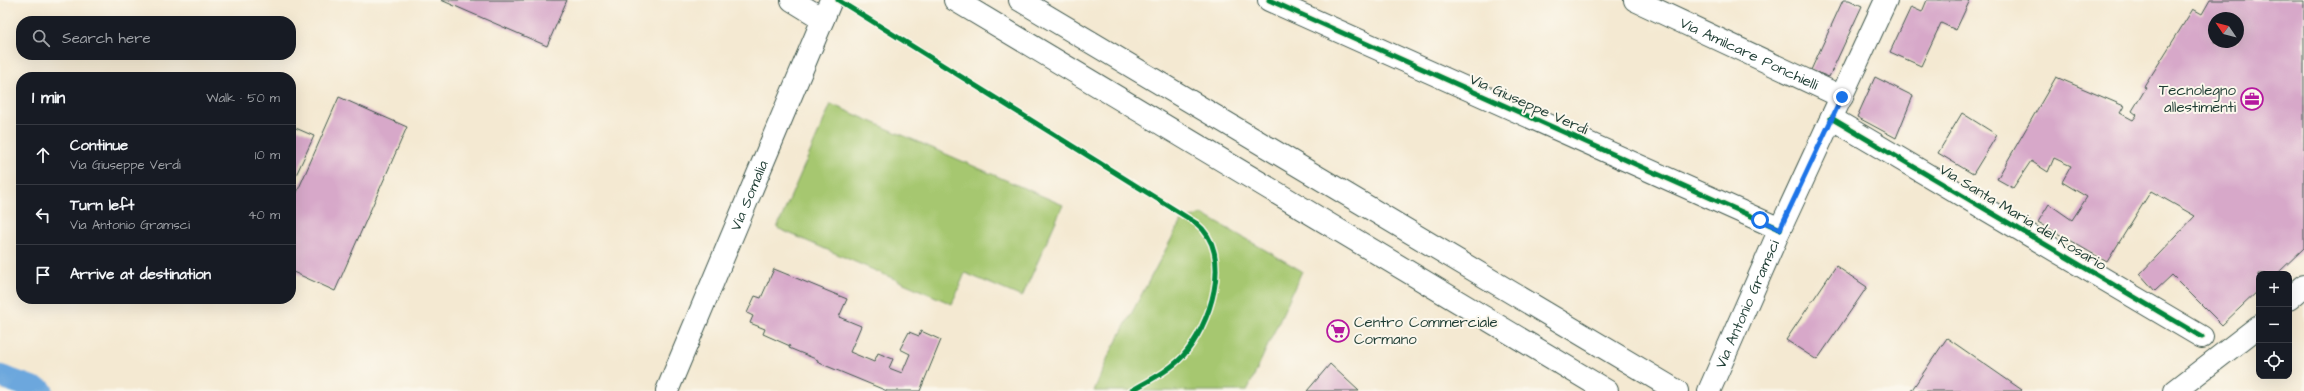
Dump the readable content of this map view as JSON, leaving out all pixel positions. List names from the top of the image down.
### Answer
{
  "streets": {
    "main road": [
      "Via Amilcare Ponchielli",
      "Via Giuseppe Verdi",
      "Via Somalia",
      "Via Santa Maria del Rosario",
      "Via Antonio Gramsci"
    ]
  },
  "crossings": [
    ["Via Amilcare Ponchielli", "Via Antonio Gramsci"],
    ["Via Giuseppe Verdi", "Via Antonio Gramsci"],
    ["Via Santa Maria del Rosario", "Via Antonio Gramsci"]
  ],
  "places": {
    "office": ["Tecnolegno allestimenti"],
    "supermarket": ["Centro Commerciale Cormano"]
  },
  "north": "top left",
  "page": {
    "search": "Search here",
    "heading": ["1 min", "Walk · 50 m"],
    "list": [
      ["Continue", "Via Giuseppe Verdi", "10 m"],
      ["Turn left", "Via Antonio Gramsci", "40 m"],
      "Arrive at destination"
    ],
    "map_buttons": ["+", "−"]
  }
}
